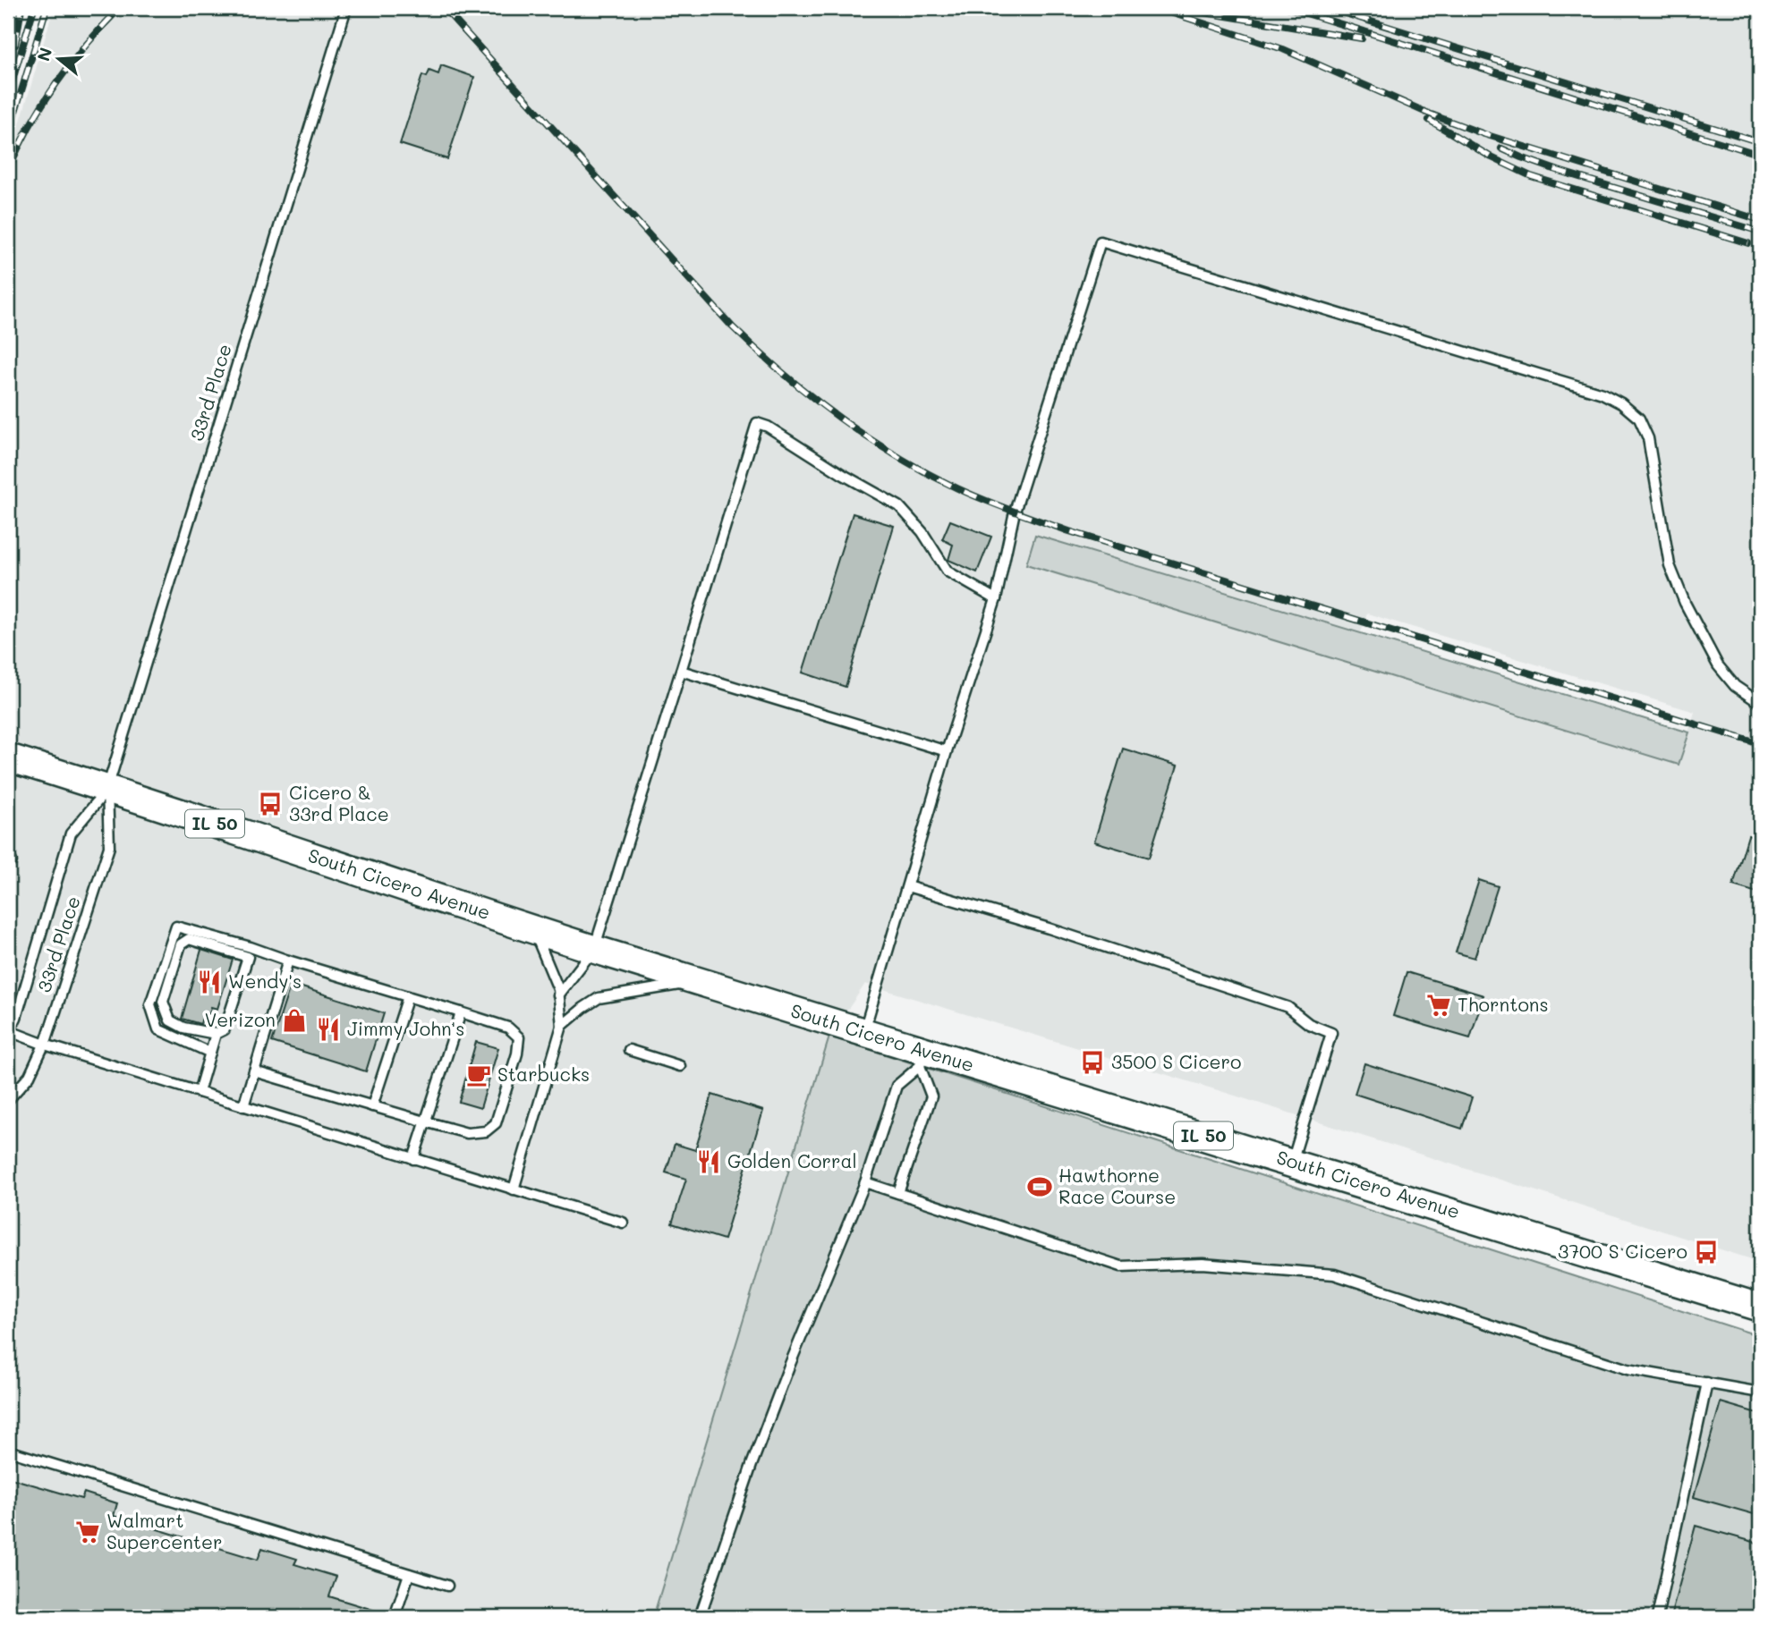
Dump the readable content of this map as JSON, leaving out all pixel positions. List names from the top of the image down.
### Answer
{
  "streets": {
    "main road": ["IL 50", "South Cicero Avenue"],
    "lane": ["33rd Place"]
  },
  "crossings": [
    ["33rd Place", "South Cicero Avenue"]
  ],
  "places": {
    "bus stop": ["Cicero & 33rd Place", "3500 S Cicero", "3700 S Cicero"],
    "restaurant": ["Wendy's", "Jimmy John's", "Golden Corral"],
    "supermarket": ["Thorntons", "Walmart Supercenter"],
    "shop": ["Verizon"],
    "cafe": ["Starbucks"],
    "sports": ["Hawthorne Race Course"]
  },
  "north": "left"
}
